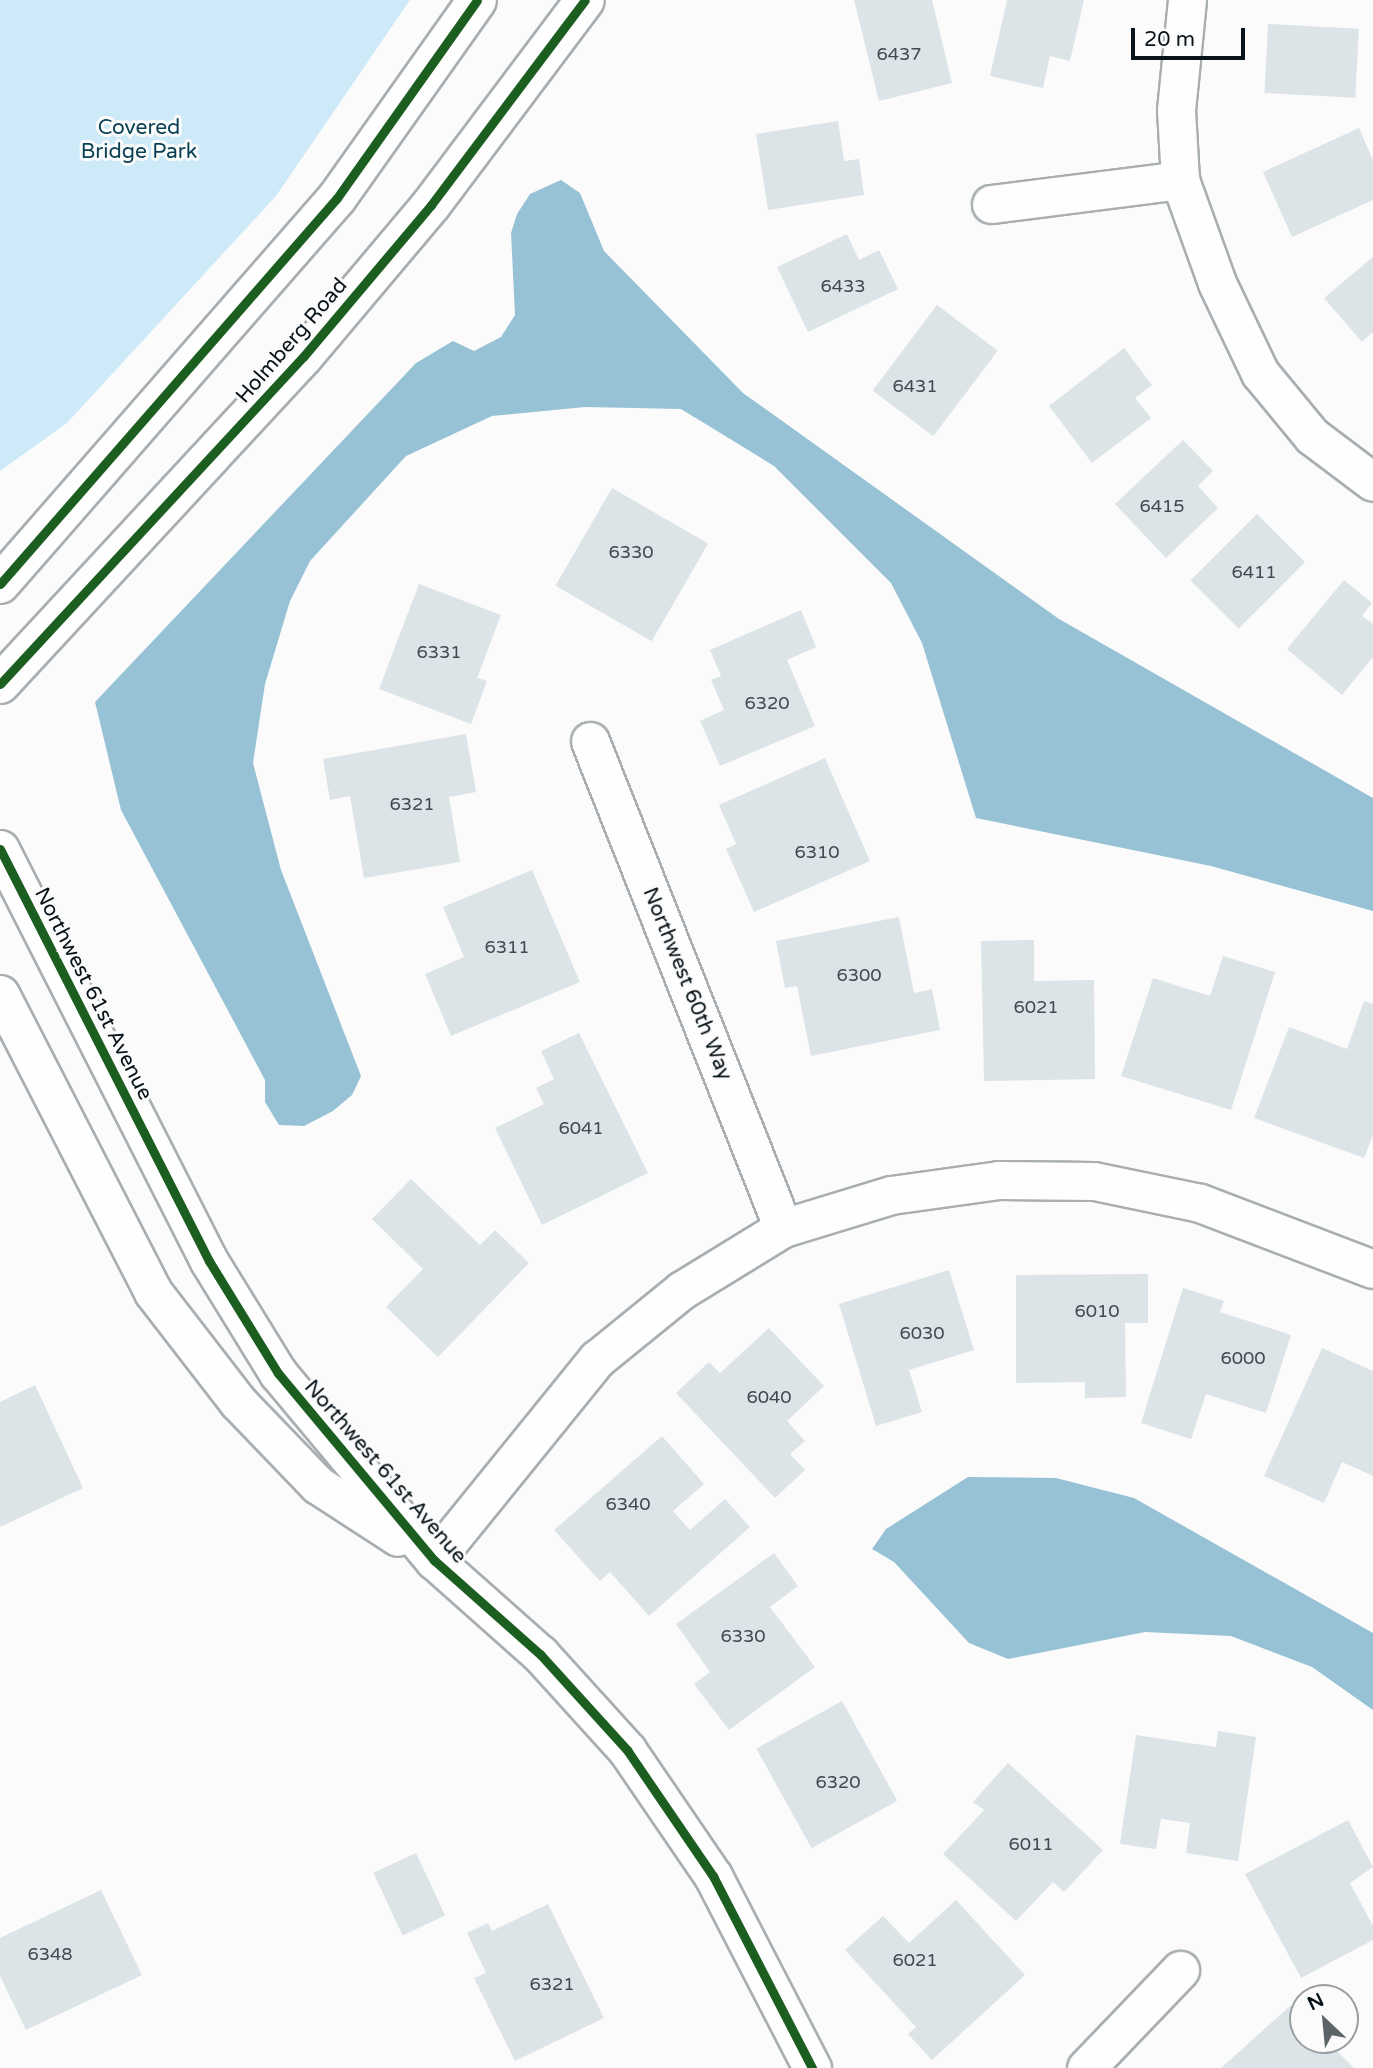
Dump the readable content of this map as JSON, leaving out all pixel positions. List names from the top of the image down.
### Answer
{
  "streets": {
    "street": ["Holmberg Road", "Northwest 60th Way", "Northwest 61st Avenue"]
  },
  "parks": ["Covered Bridge Park"],
  "house_numbers": [
    "6437",
    "6433",
    "6431",
    "6415",
    "6330",
    "6411",
    "6331",
    "6320",
    "6321",
    "6310",
    "6311",
    "6300",
    "6021",
    "6041",
    "6010",
    "6030",
    "6000",
    "6040",
    "6340",
    "6330",
    "6320",
    "6011",
    "6348",
    "6021",
    "6321"
  ],
  "scale_bar": "20 m",
  "north": "top left"
}
